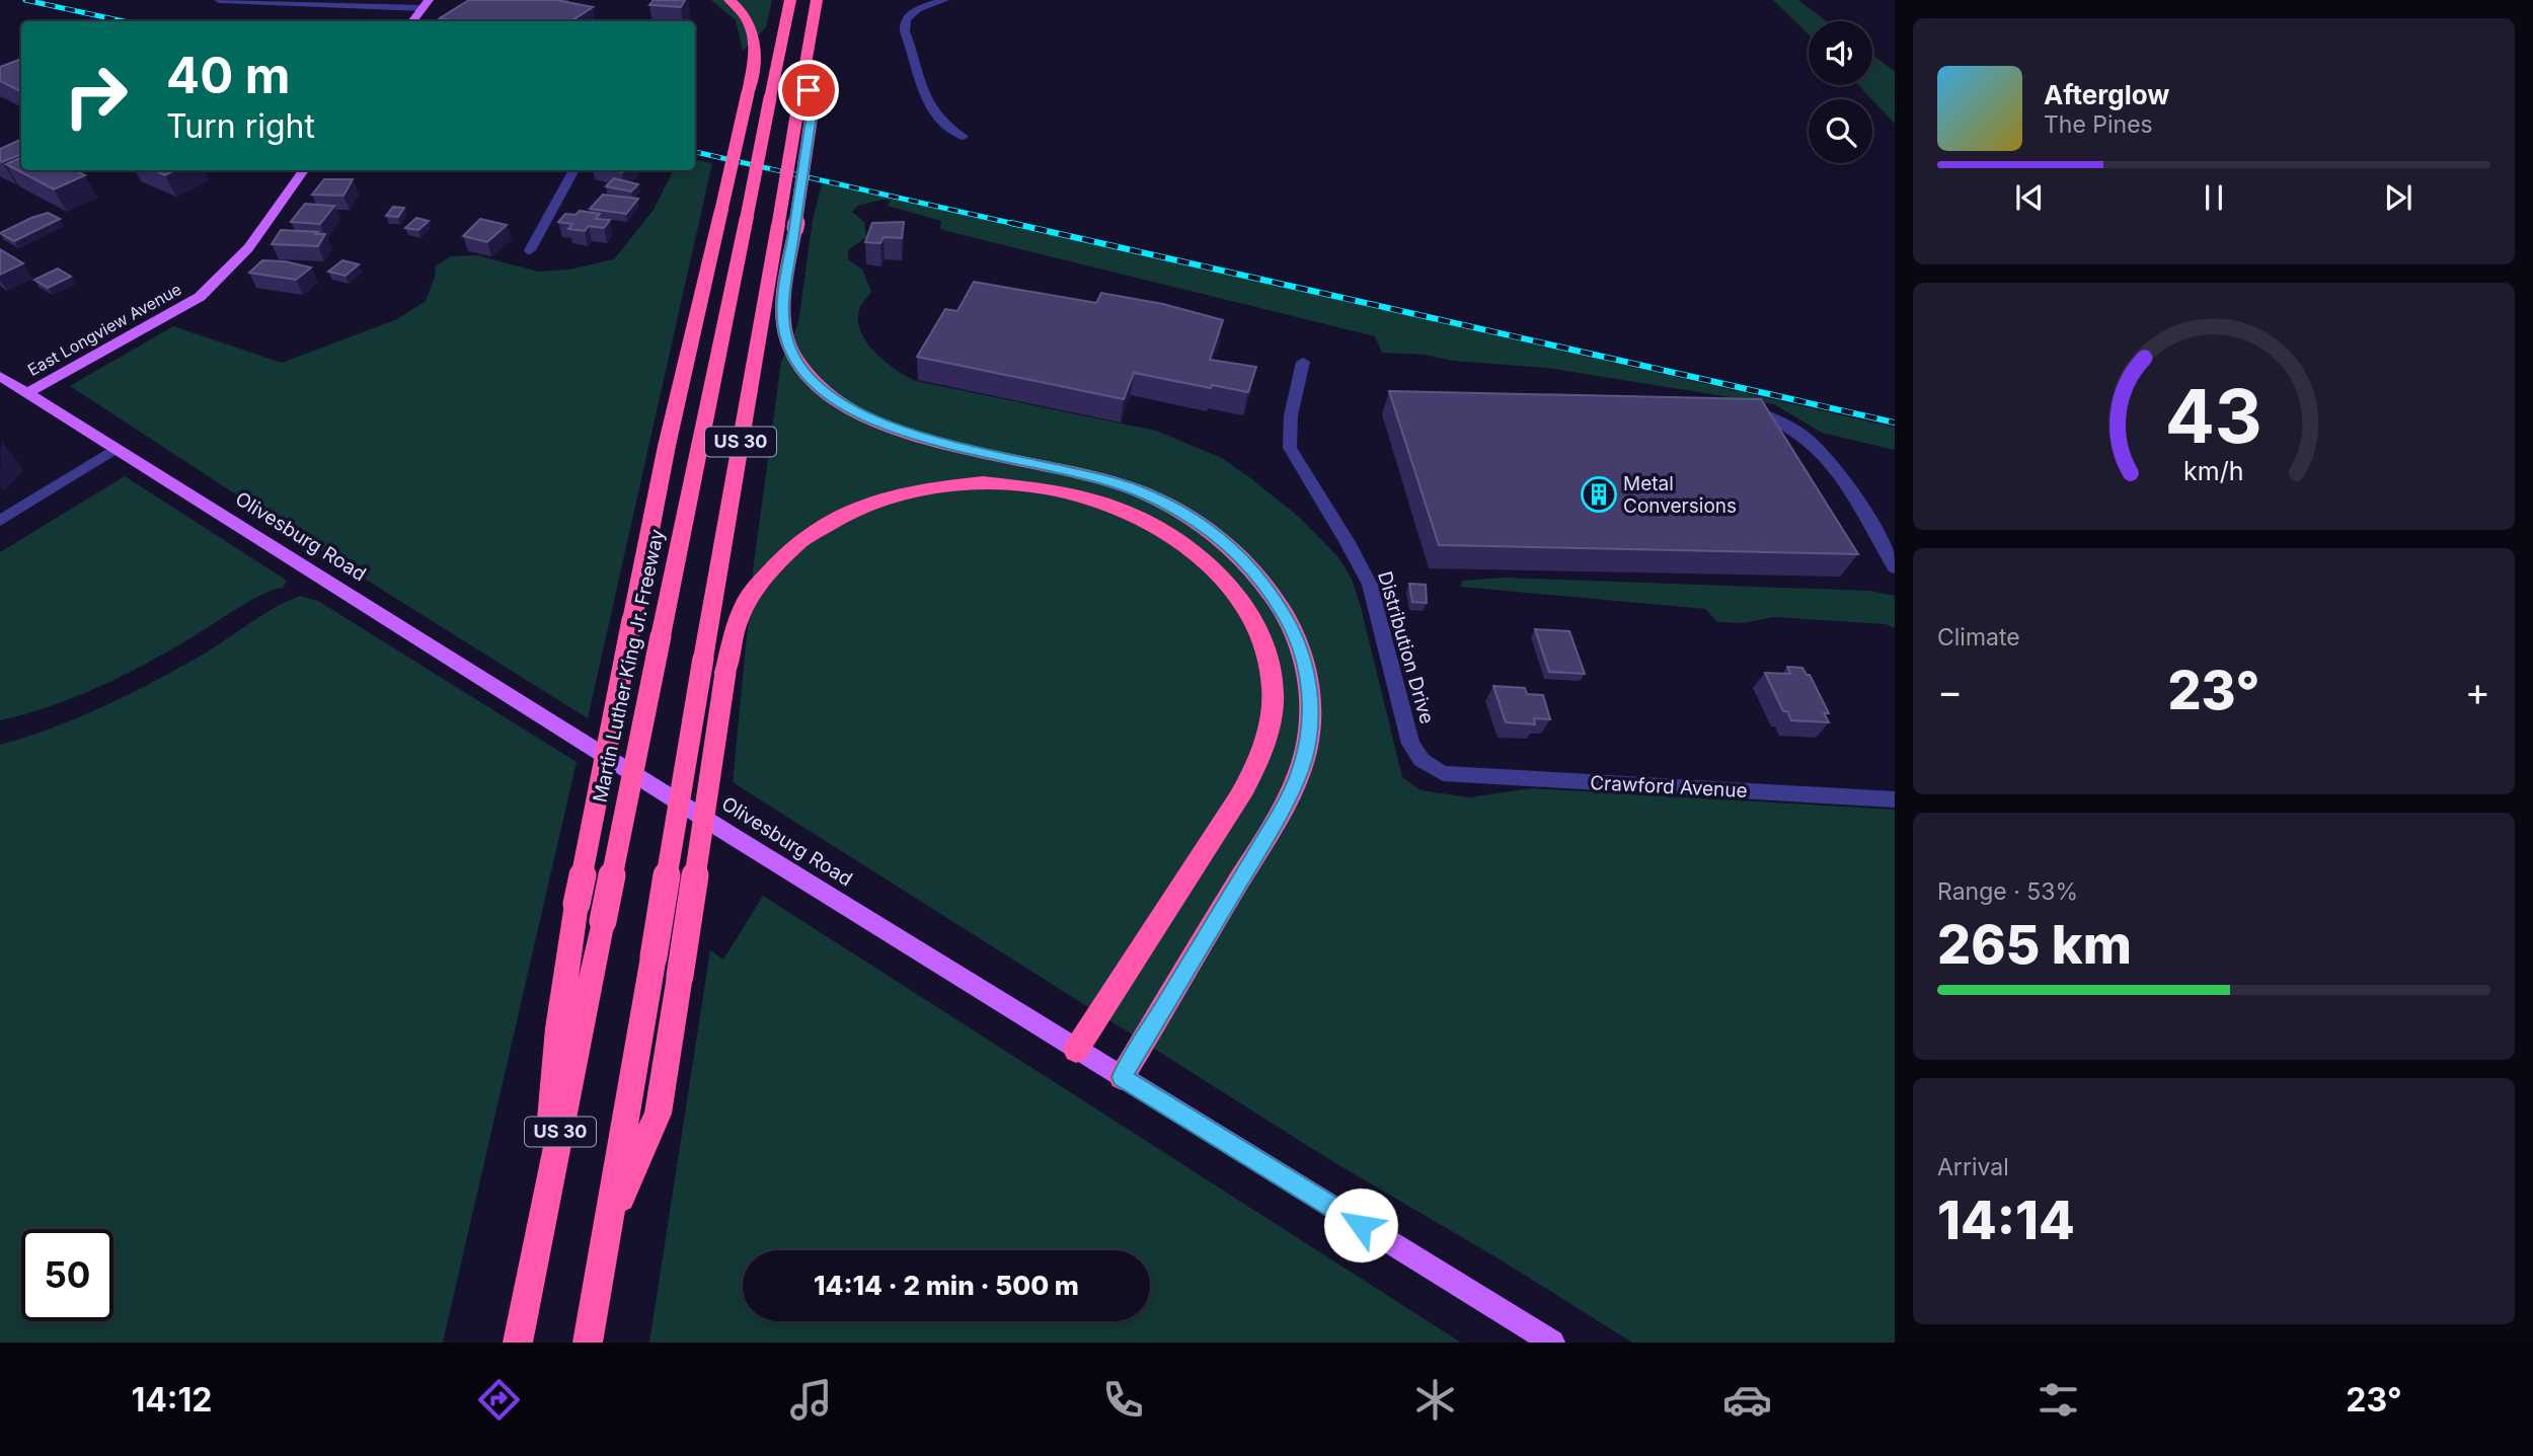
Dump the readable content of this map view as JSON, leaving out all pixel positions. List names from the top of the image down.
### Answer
{
  "streets": {
    "highway": ["US 30", "Martin Luther King Jr. Freeway"],
    "main road": ["East Longview Avenue", "Olivesburg Road"],
    "street": ["Distribution Drive", "Crawford Avenue"]
  },
  "crossings": [
    ["East Longview Avenue", "Olivesburg Road"],
    ["Distribution Drive", "Crawford Avenue"]
  ],
  "places": {
    "building": ["Metal Conversions"]
  },
  "page": {
    "turn": ["40 m", "Turn right"],
    "song": ["Afterglow", "The Pines"],
    "tile": [
      "Climate",
      ["Range · 53%", "265 km"],
      ["Arrival", "14:14"]
    ],
    "heat": ["−", "23°", "+"],
    "limit": "50",
    "trip": "14:14 · 2 min · 500 m",
    "tabs": ["14:12", "23°"],
    "gauge": ["43", "km/h"]
  }
}
